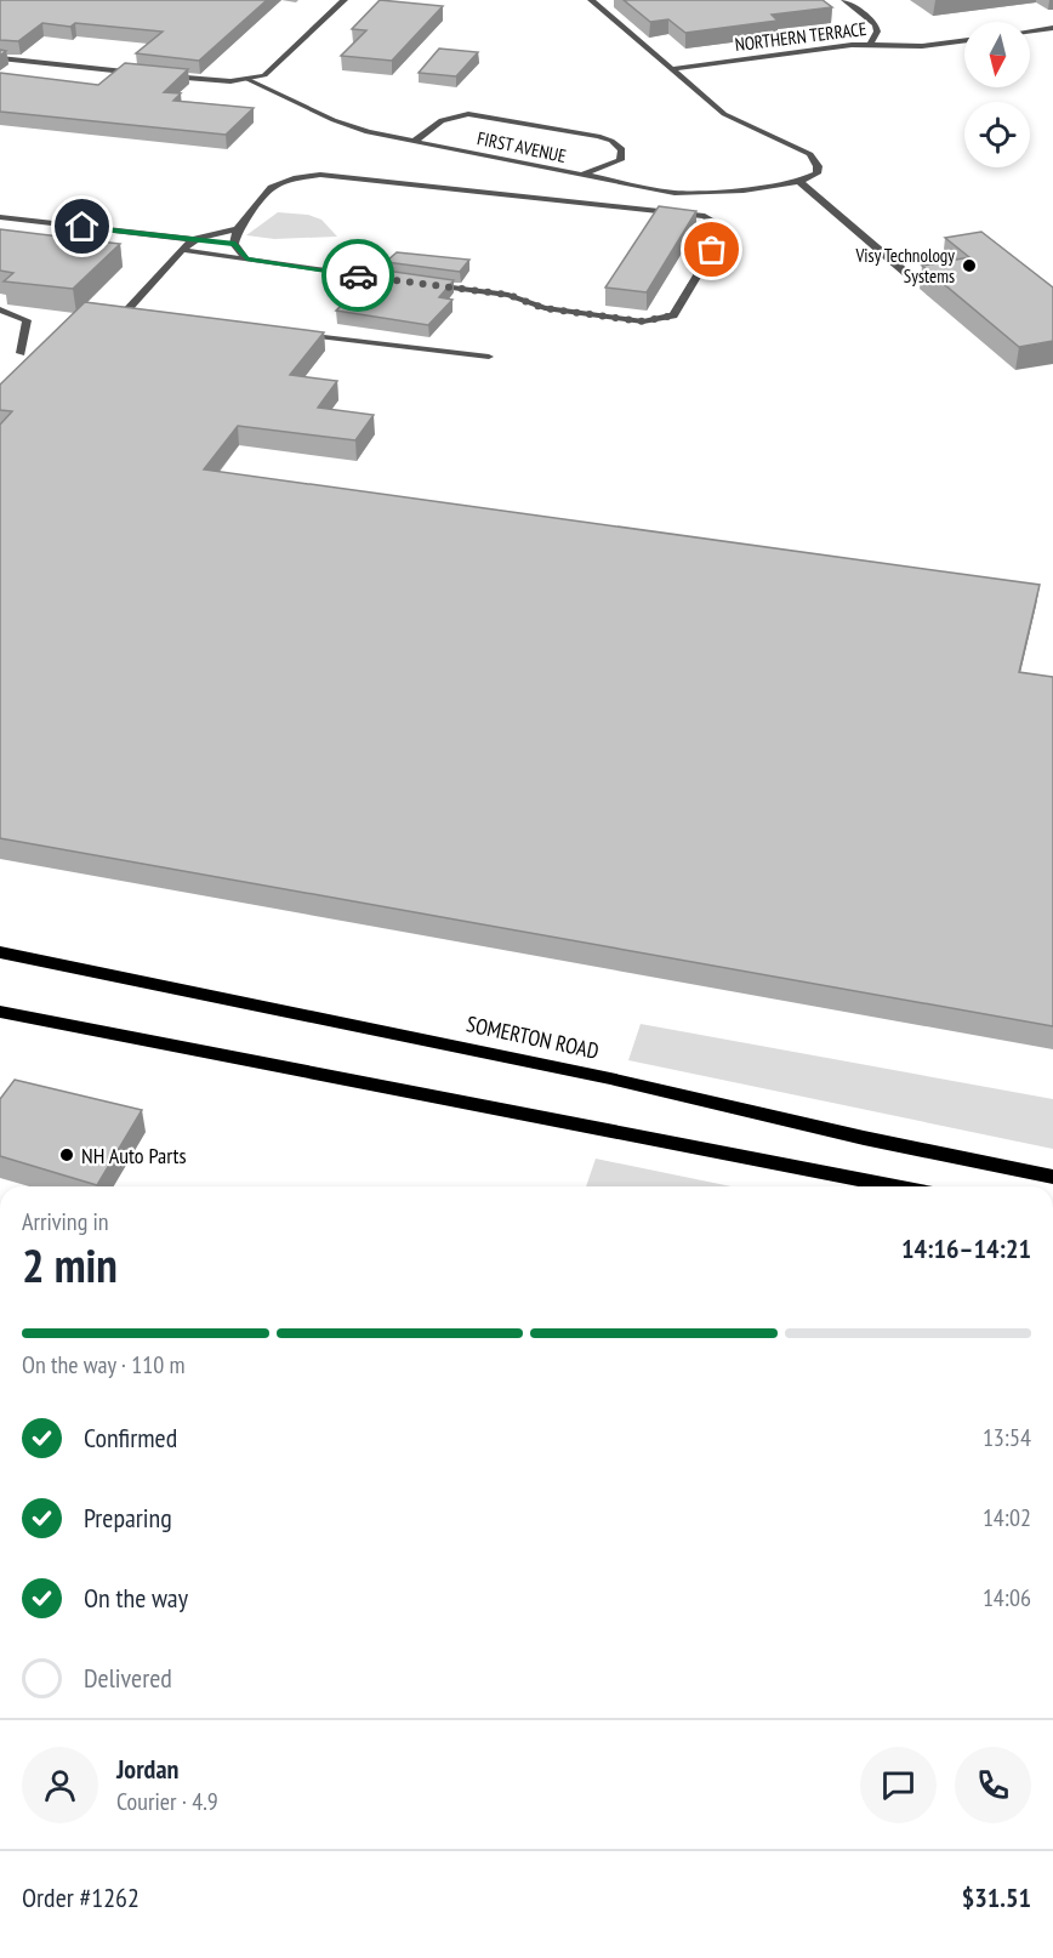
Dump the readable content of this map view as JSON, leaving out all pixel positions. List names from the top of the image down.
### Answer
{
  "streets": {
    "main road": ["SOMERTON ROAD"],
    "street": ["NORTHERN TERRACE", "FIRST AVENUE"]
  },
  "places": ["Visy Technology Systems", "NH Auto Parts"],
  "north": "bottom",
  "page": {
    "heading": ["2 min", "Arriving in", "14:16–14:21"],
    "panel": [
      "Jordan",
      "Courier · 4.9",
      "Order #1262",
      "$31.51"
    ],
    "bar": "On the way · 110 m",
    "list": [
      ["Confirmed", "13:54"],
      ["Preparing", "14:02"],
      ["On the way", "14:06"],
      "Delivered"
    ]
  }
}
